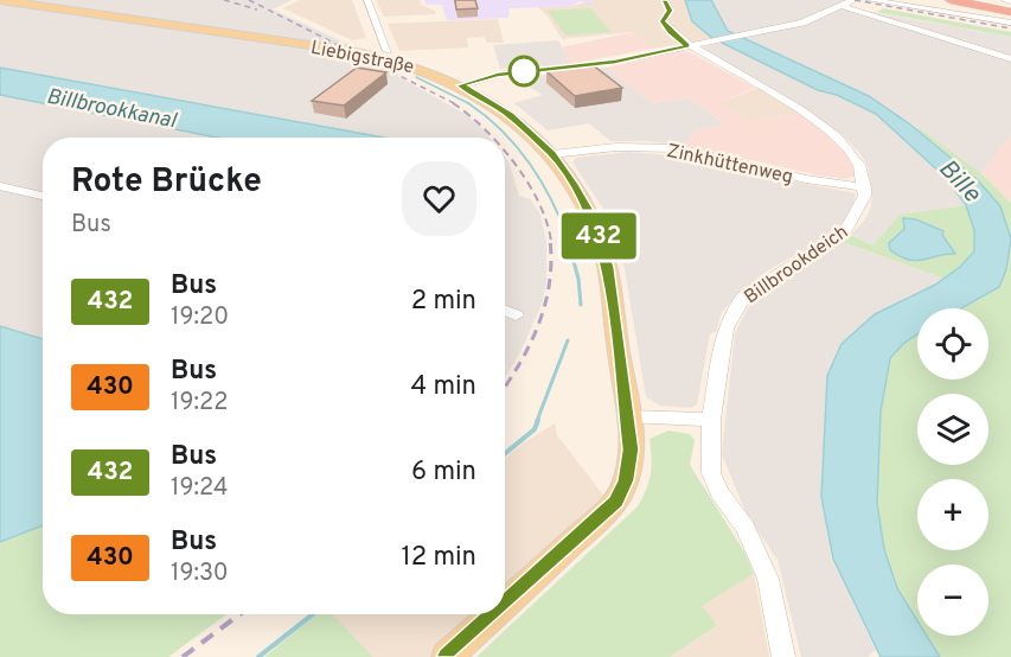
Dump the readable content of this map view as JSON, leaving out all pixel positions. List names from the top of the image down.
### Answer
{
  "streets": {
    "main road": ["Liebigstraße"],
    "street": ["Zinkhüttenweg", "Billbrookdeich"]
  },
  "crossings": [
    ["Liebigstraße", "Zinkhüttenweg"],
    ["Zinkhüttenweg", "Billbrookdeich"]
  ],
  "water": ["Billbrookkanal", "Bille"],
  "lines": ["bus line 432"],
  "page": {
    "on_map": "432",
    "heading": ["Rote Brücke", "Bus"],
    "list": [
      {
        "mark": "432",
        "name": "Bus",
        "note": "19:20",
        "value": "2 min"
      },
      {
        "mark": "430",
        "name": "Bus",
        "note": "19:22",
        "value": "4 min"
      },
      {
        "mark": "432",
        "name": "Bus",
        "note": "19:24",
        "value": "6 min"
      },
      {
        "mark": "430",
        "name": "Bus",
        "note": "19:30",
        "value": "12 min"
      }
    ],
    "map_buttons": ["+", "−"]
  }
}
